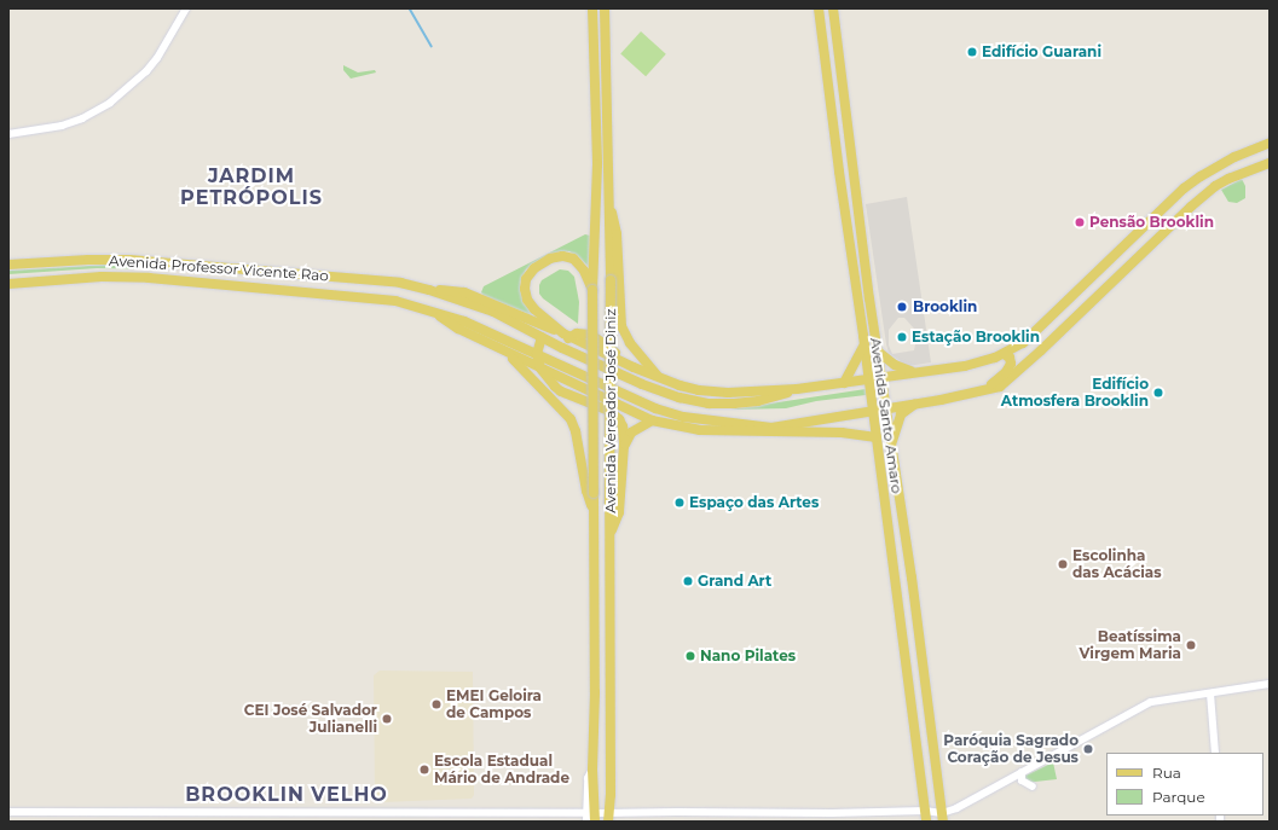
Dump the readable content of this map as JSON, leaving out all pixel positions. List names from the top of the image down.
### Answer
{
  "streets": {
    "main road": ["Avenida Professor Vicente Rao", "Avenida Vereador José Diniz", "Avenida Santo Amaro"]
  },
  "crossings": [
    ["Avenida Professor Vicente Rao", "Avenida Santo Amaro"]
  ],
  "districts": ["JARDIM PETRÓPOLIS", "BROOKLIN VELHO"],
  "places": [
    "Edifício Guarani",
    "Pensão Brooklin",
    "Brooklin",
    "Estação Brooklin",
    "Edifício Atmosfera Brooklin",
    "Espaço das Artes",
    "Escolinha das Acácias",
    "Grand Art",
    "Beatíssima Virgem Maria",
    "Nano Pilates",
    "EMEI Geloira de Campos",
    "CEI José Salvador Julianelli",
    "Paróquia Sagrado Coração de Jesus",
    "Escola Estadual Mário de Andrade"
  ],
  "legend": ["Rua", "Parque"]
}
